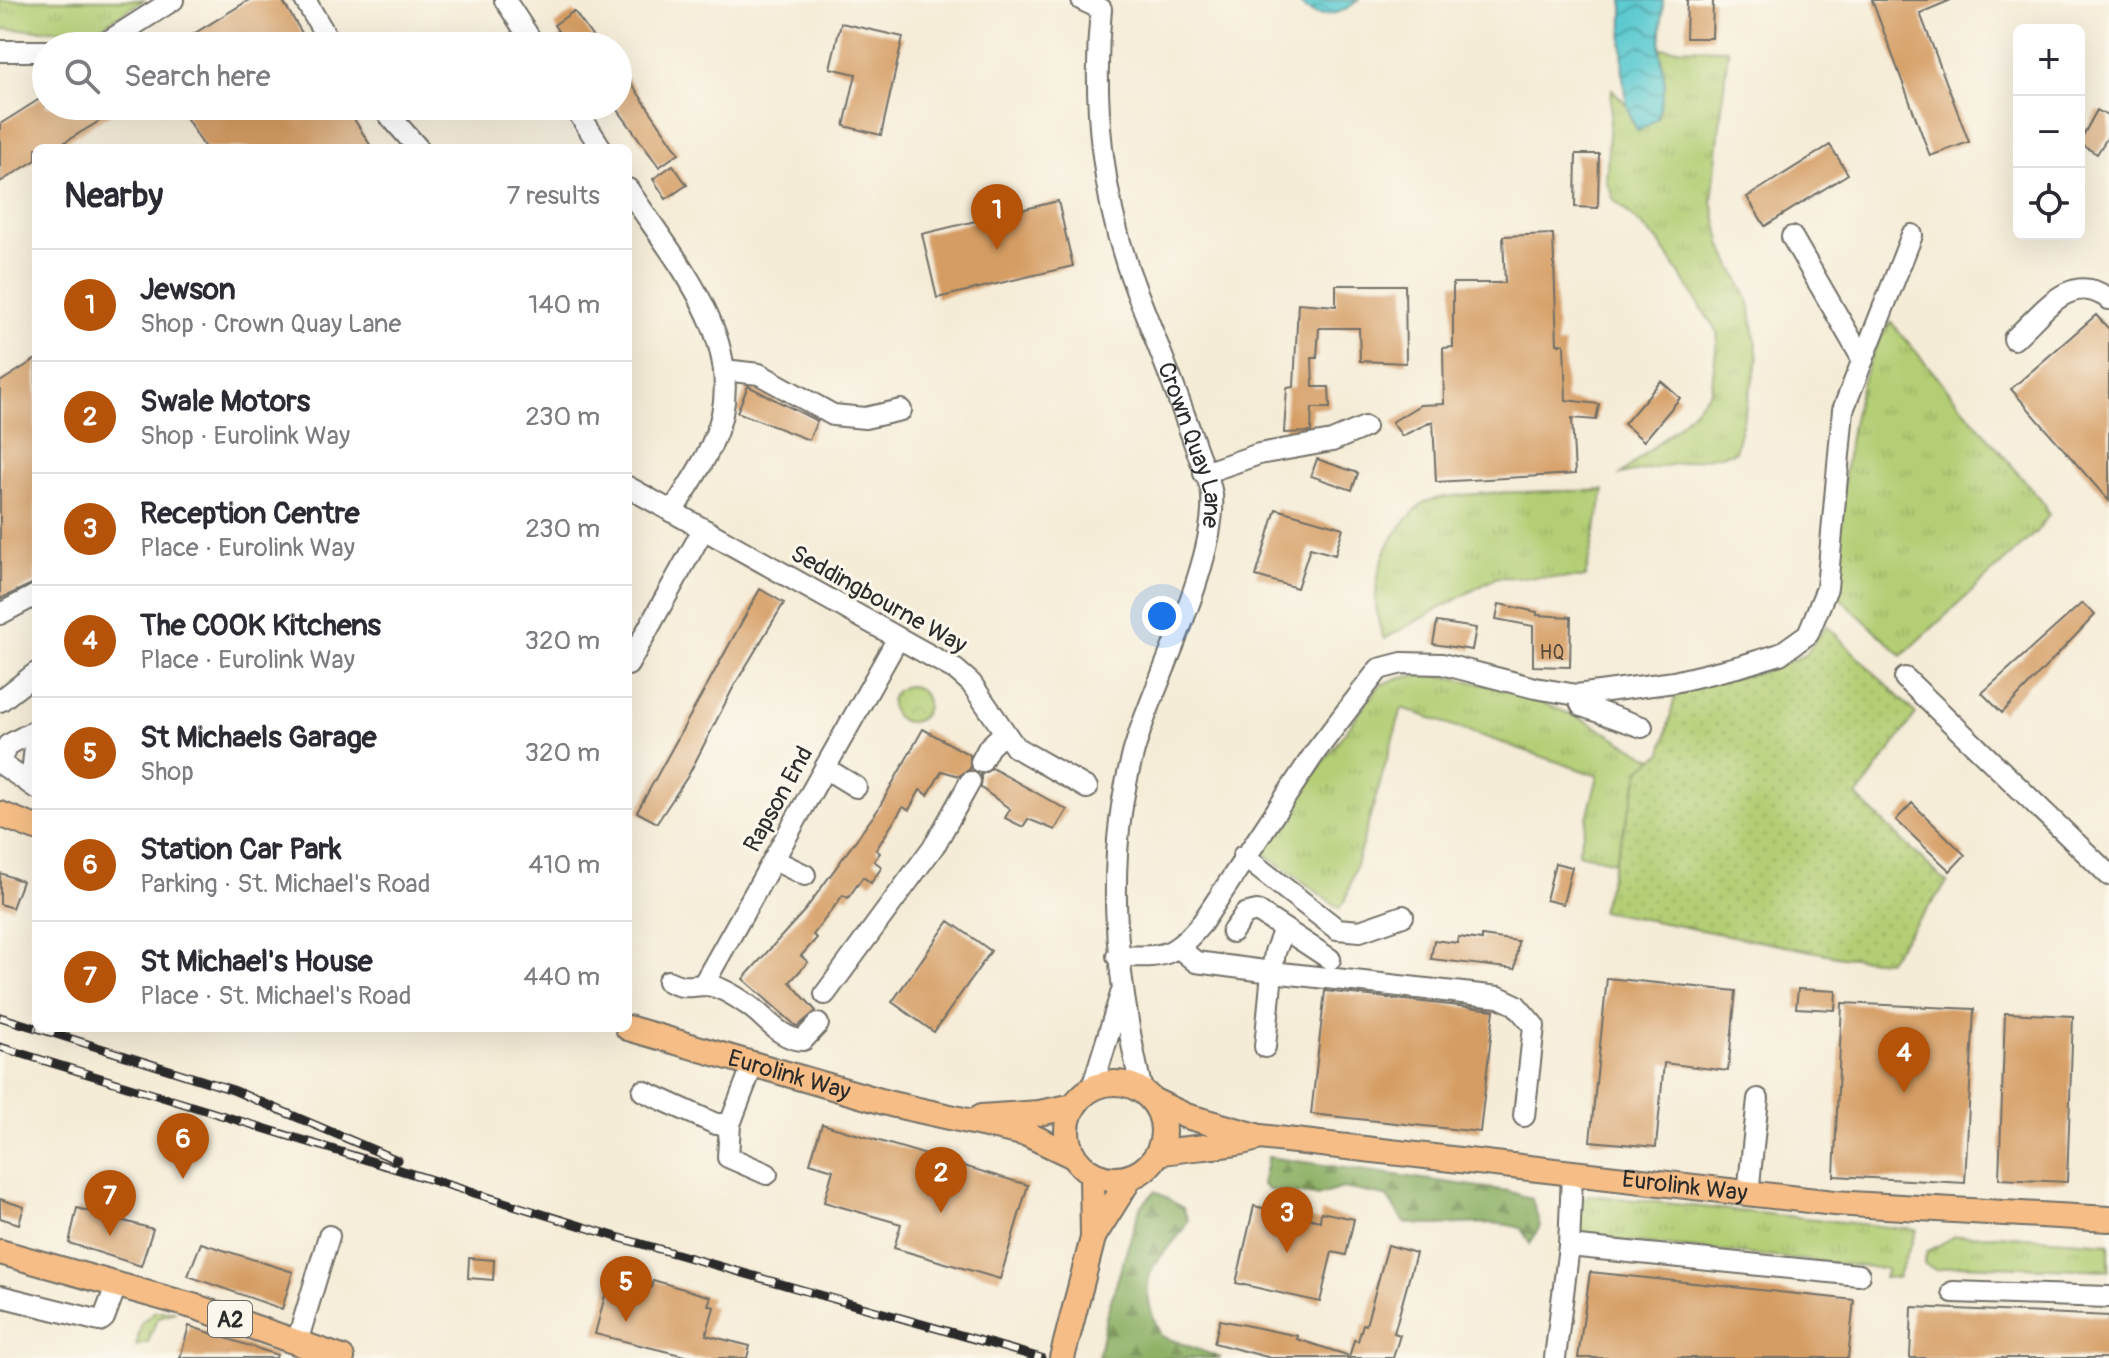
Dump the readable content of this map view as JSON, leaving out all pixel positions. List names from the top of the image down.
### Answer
{
  "streets": {
    "main road": ["Eurolink Way", "A2"],
    "street": ["Crown Quay Lane", "Seddingbourne Way", "Rapson End"]
  },
  "crossings": [
    ["Crown Quay Lane", "Eurolink Way"],
    ["Seddingbourne Way", "Rapson End"]
  ],
  "house_numbers": ["HQ"],
  "page": {
    "map_buttons": ["+", "−"],
    "search": "Search here",
    "heading": ["Nearby", "7 results"],
    "pins": [
      "1",
      "4",
      "6",
      "2",
      "7",
      "3",
      "5"
    ],
    "list": [
      {
        "mark": "1",
        "name": "Jewson",
        "note": "Shop · Crown Quay Lane",
        "value": "140 m"
      },
      {
        "mark": "2",
        "name": "Swale Motors",
        "note": "Shop · Eurolink Way",
        "value": "230 m"
      },
      {
        "mark": "3",
        "name": "Reception Centre",
        "note": "Place · Eurolink Way",
        "value": "230 m"
      },
      {
        "mark": "4",
        "name": "The COOK Kitchens",
        "note": "Place · Eurolink Way",
        "value": "320 m"
      },
      {
        "mark": "5",
        "name": "St Michaels Garage",
        "note": "Shop",
        "value": "320 m"
      },
      {
        "mark": "6",
        "name": "Station Car Park",
        "note": "Parking · St. Michael's Road",
        "value": "410 m"
      },
      {
        "mark": "7",
        "name": "St Michael's House",
        "note": "Place · St. Michael's Road",
        "value": "440 m"
      }
    ]
  }
}
